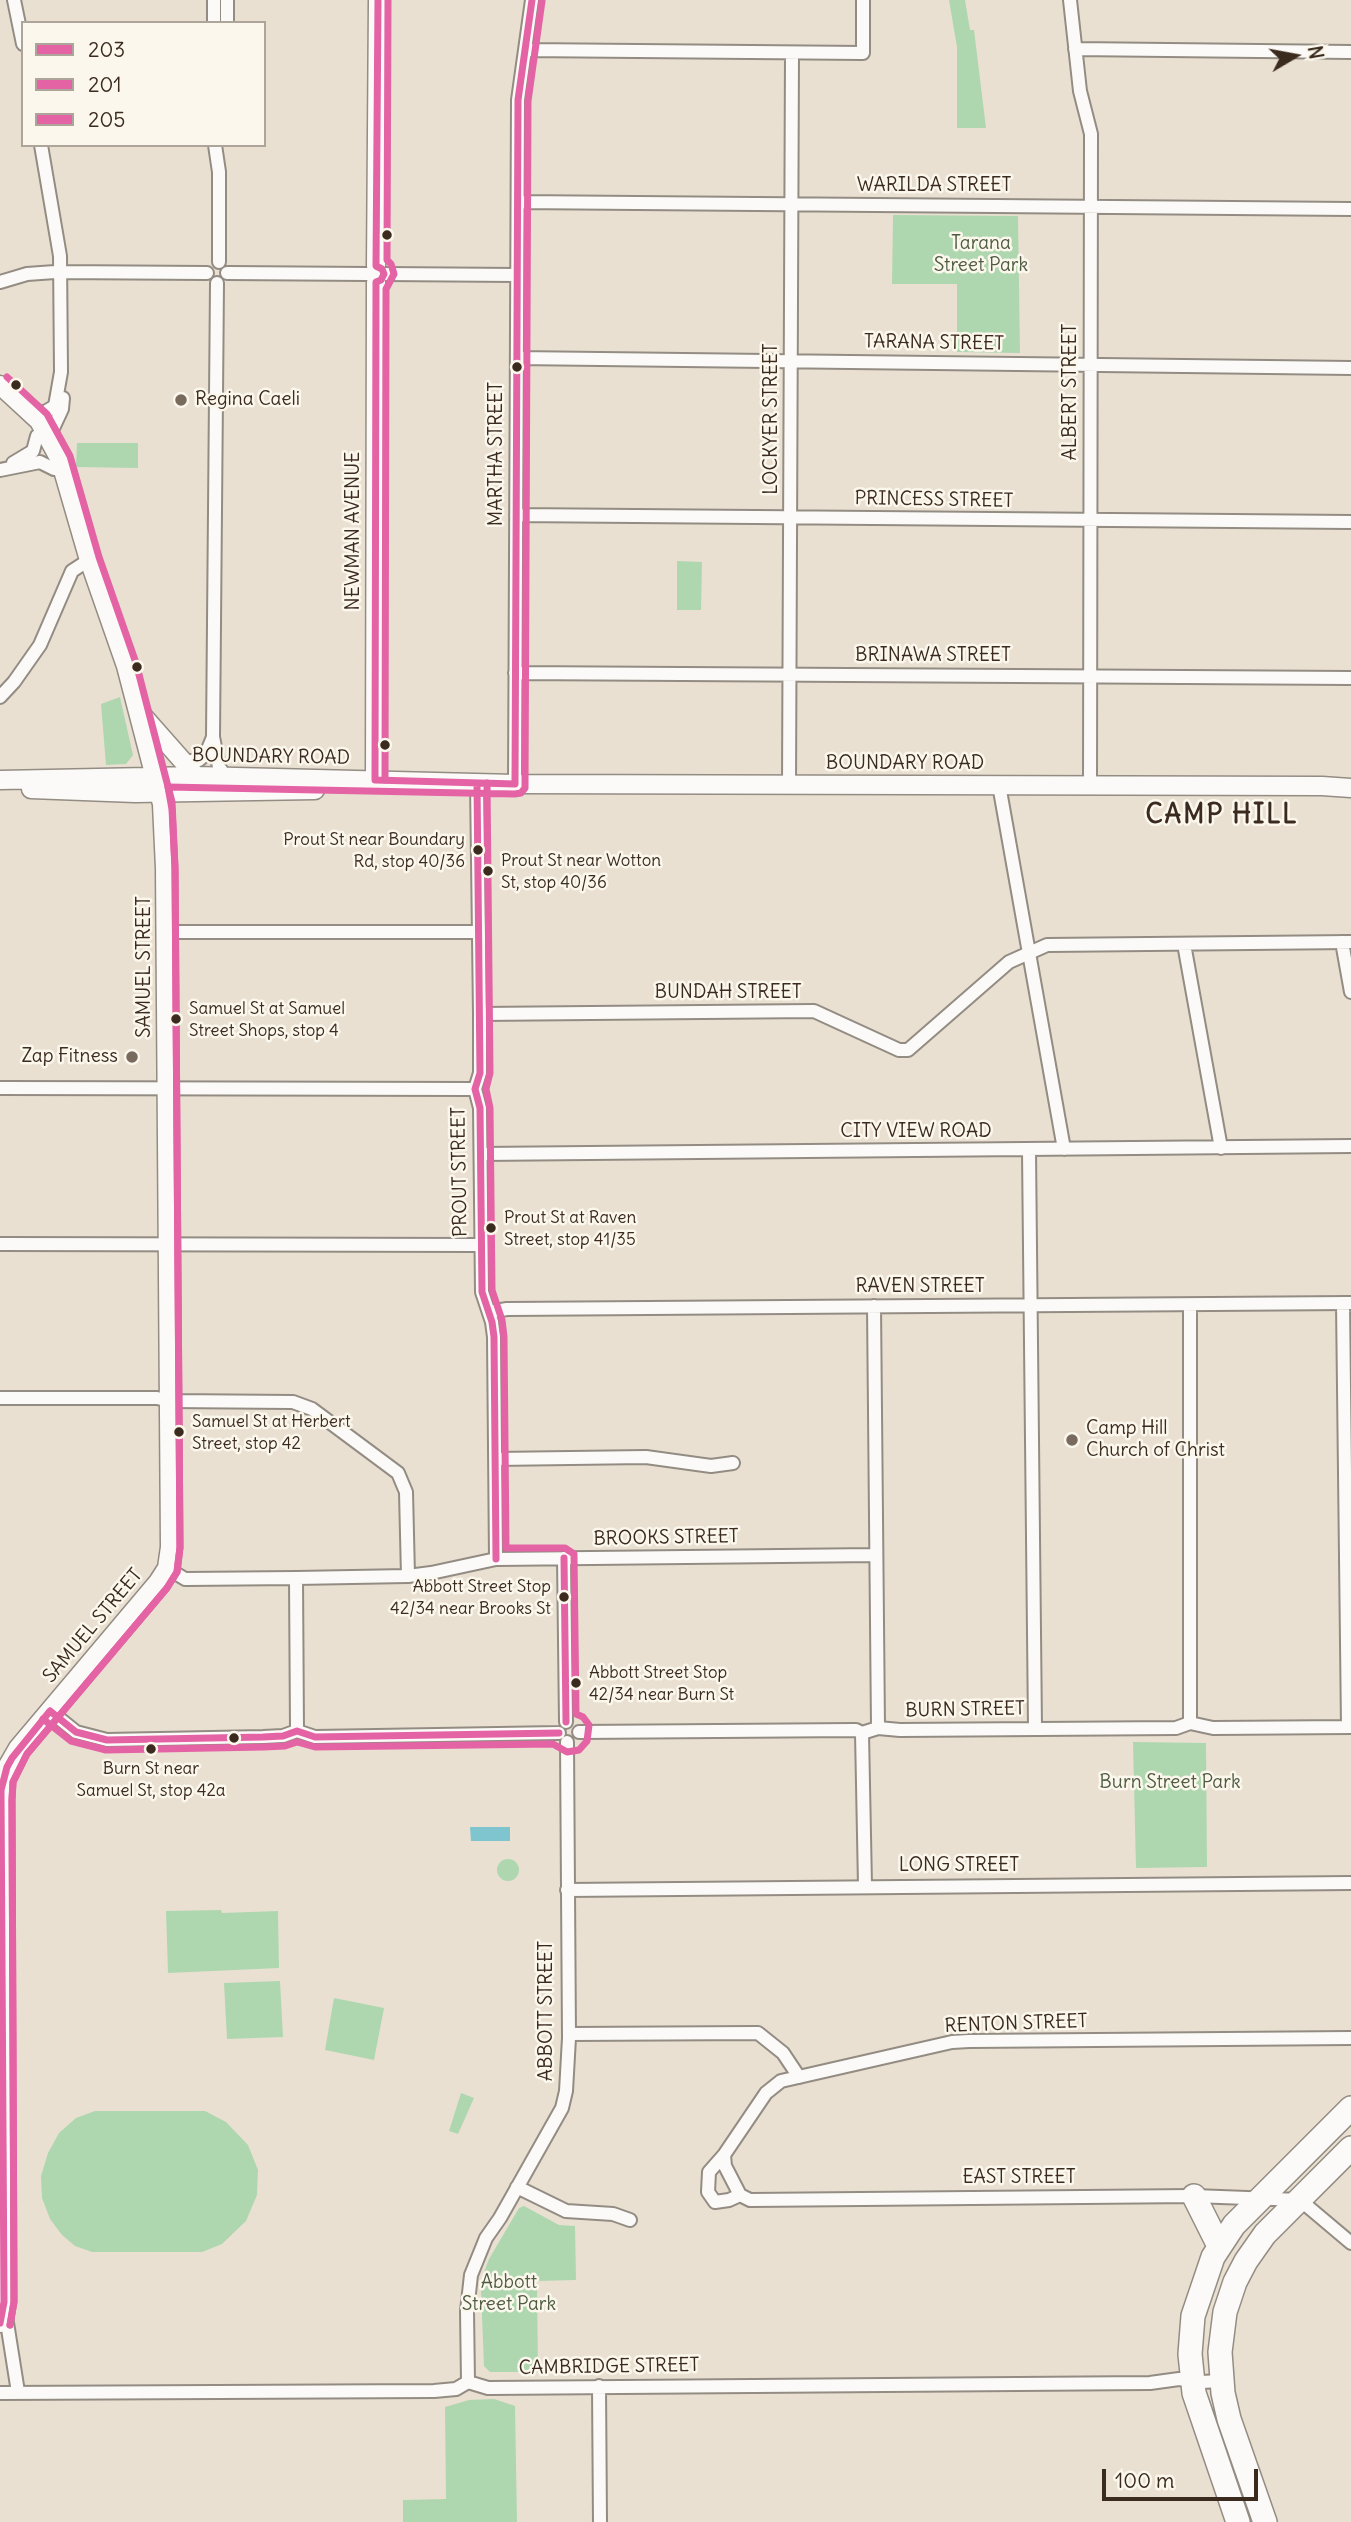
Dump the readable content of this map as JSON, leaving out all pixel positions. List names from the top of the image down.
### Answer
{
  "streets": {
    "main road": ["NEWMAN AVENUE", "BOUNDARY ROAD", "SAMUEL STREET"],
    "street": [
      "WARILDA STREET",
      "TARANA STREET",
      "ALBERT STREET",
      "LOCKYER STREET",
      "MARTHA STREET",
      "PRINCESS STREET",
      "BRINAWA STREET",
      "BUNDAH STREET",
      "CITY VIEW ROAD",
      "PROUT STREET",
      "RAVEN STREET",
      "BROOKS STREET",
      "BURN STREET",
      "LONG STREET",
      "ABBOTT STREET",
      "RENTON STREET",
      "EAST STREET",
      "CAMBRIDGE STREET"
    ]
  },
  "crossings": [
    ["WARILDA STREET", "ALBERT STREET"],
    ["WARILDA STREET", "LOCKYER STREET"],
    ["WARILDA STREET", "MARTHA STREET"],
    ["TARANA STREET", "ALBERT STREET"],
    ["TARANA STREET", "LOCKYER STREET"],
    ["TARANA STREET", "MARTHA STREET"],
    ["ALBERT STREET", "PRINCESS STREET"],
    ["ALBERT STREET", "BRINAWA STREET"],
    ["ALBERT STREET", "BOUNDARY ROAD"],
    ["LOCKYER STREET", "PRINCESS STREET"],
    ["LOCKYER STREET", "BRINAWA STREET"],
    ["LOCKYER STREET", "BOUNDARY ROAD"],
    ["MARTHA STREET", "PRINCESS STREET"],
    ["MARTHA STREET", "BRINAWA STREET"],
    ["MARTHA STREET", "BOUNDARY ROAD"],
    ["NEWMAN AVENUE", "BOUNDARY ROAD"],
    ["BOUNDARY ROAD", "SAMUEL STREET"],
    ["BOUNDARY ROAD", "PROUT STREET"],
    ["SAMUEL STREET", "BROOKS STREET"],
    ["SAMUEL STREET", "CAMBRIDGE STREET"],
    ["BUNDAH STREET", "PROUT STREET"],
    ["CITY VIEW ROAD", "PROUT STREET"],
    ["PROUT STREET", "RAVEN STREET"],
    ["PROUT STREET", "BROOKS STREET"],
    ["BROOKS STREET", "ABBOTT STREET"],
    ["BURN STREET", "ABBOTT STREET"],
    ["LONG STREET", "ABBOTT STREET"],
    ["ABBOTT STREET", "CAMBRIDGE STREET"],
    ["RENTON STREET", "EAST STREET"]
  ],
  "districts": ["CAMP HILL"],
  "parks": ["Tarana Street Park", "Burn Street Park", "Abbott Street Park"],
  "places": [
    "Regina Caeli",
    "Prout St near Boundary Rd, stop 40/36",
    "Prout St near Wotton St, stop 40/36",
    "Samuel St at Samuel Street Shops, stop 4",
    "Zap Fitness",
    "Prout St at Raven Street, stop 41/35",
    "Samuel St at Herbert Street, stop 42",
    "Camp Hill Church of Christ",
    "Abbott Street Stop 42/34 near Brooks St",
    "Abbott Street Stop 42/34 near Burn St",
    "Burn St near Samuel St, stop 42a"
  ],
  "lines": ["transit line 203", "transit line 201", "transit line 205"],
  "legend": ["203", "201", "205"],
  "scale_bar": "100 m",
  "north": "right"
}
